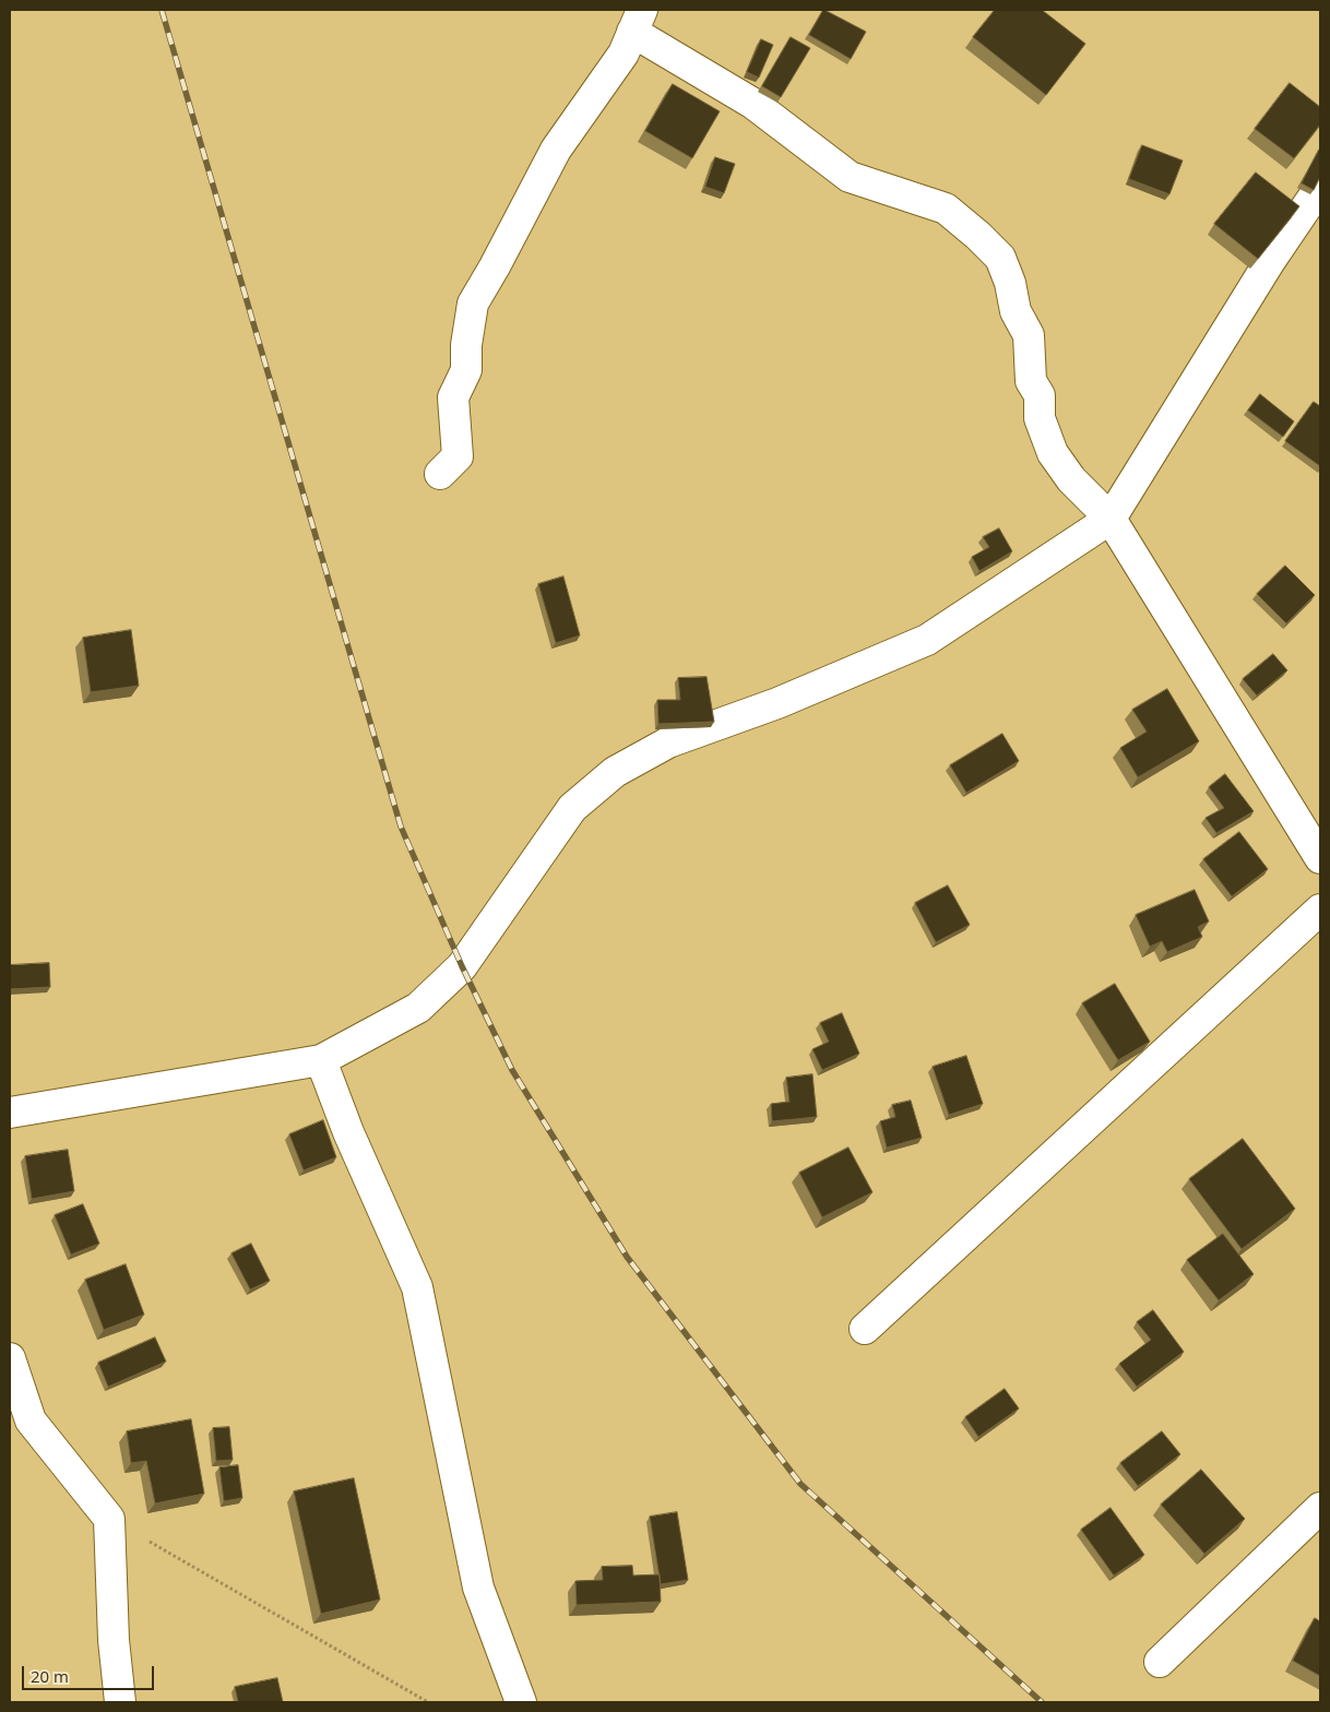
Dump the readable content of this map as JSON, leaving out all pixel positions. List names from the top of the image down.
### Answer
{
  "scale_bar": "20 m"
}
